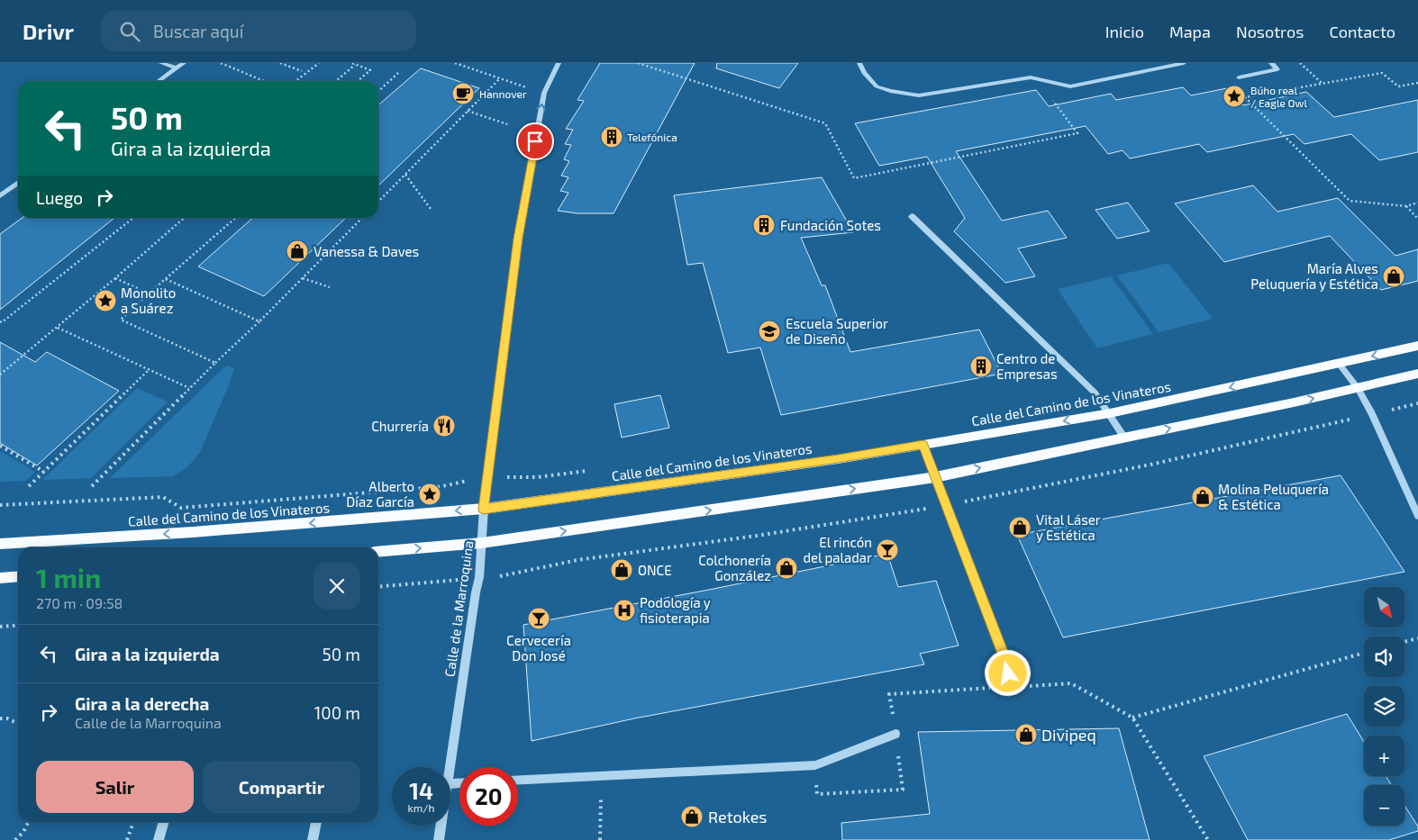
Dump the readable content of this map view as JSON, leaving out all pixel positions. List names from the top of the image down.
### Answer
{
  "streets": {
    "main road": ["Calle del Camino de los Vinateros"],
    "street": ["Calle de la Marroquina"]
  },
  "crossings": [
    ["Calle del Camino de los Vinateros", "Calle de la Marroquina"]
  ],
  "one_way": ["Calle de la Marroquina"],
  "places": {
    "cafe": ["Hannover"],
    "place": ["Búho real / Eagle Owl", "Monolito a Suárez", "Alberto Díaz García"],
    "building": ["Telefónica", "Fundación Sotes", "Centro de Empresas"],
    "shop": [
      "Vanessa & Daves",
      "María Alves Peluquería y Estética",
      "Molina Peluquería & Estética",
      "Vital Láser y Estética",
      "Colchonería González",
      "ONCE",
      "Divipeq",
      "Retokes"
    ],
    "school or university": ["Escuela Superior de Diseño"],
    "restaurant": ["Churrería"],
    "bar": ["El rincón del paladar", "Cervecería Don José"],
    "hospital": ["Podología y fisioterapia"]
  },
  "north": "bottom right",
  "page": {
    "header": "Drivr",
    "search": "Buscar aquí",
    "nav": [
      "Inicio",
      "Mapa",
      "Nosotros",
      "Contacto"
    ],
    "turn": ["50 m", "Gira a la izquierda"],
    "then": "Luego",
    "heading": ["1 min", "270 m · 09:58"],
    "map_buttons": ["+", "−"],
    "list": [
      {
        "name": "Gira a la izquierda",
        "value": "50 m"
      },
      {
        "name": "Gira a la derecha",
        "note": "Calle de la Marroquina",
        "value": "100 m"
      }
    ],
    "buttons": ["Salir", "Compartir"],
    "speed": "14 km/h",
    "limit": "20"
  }
}
